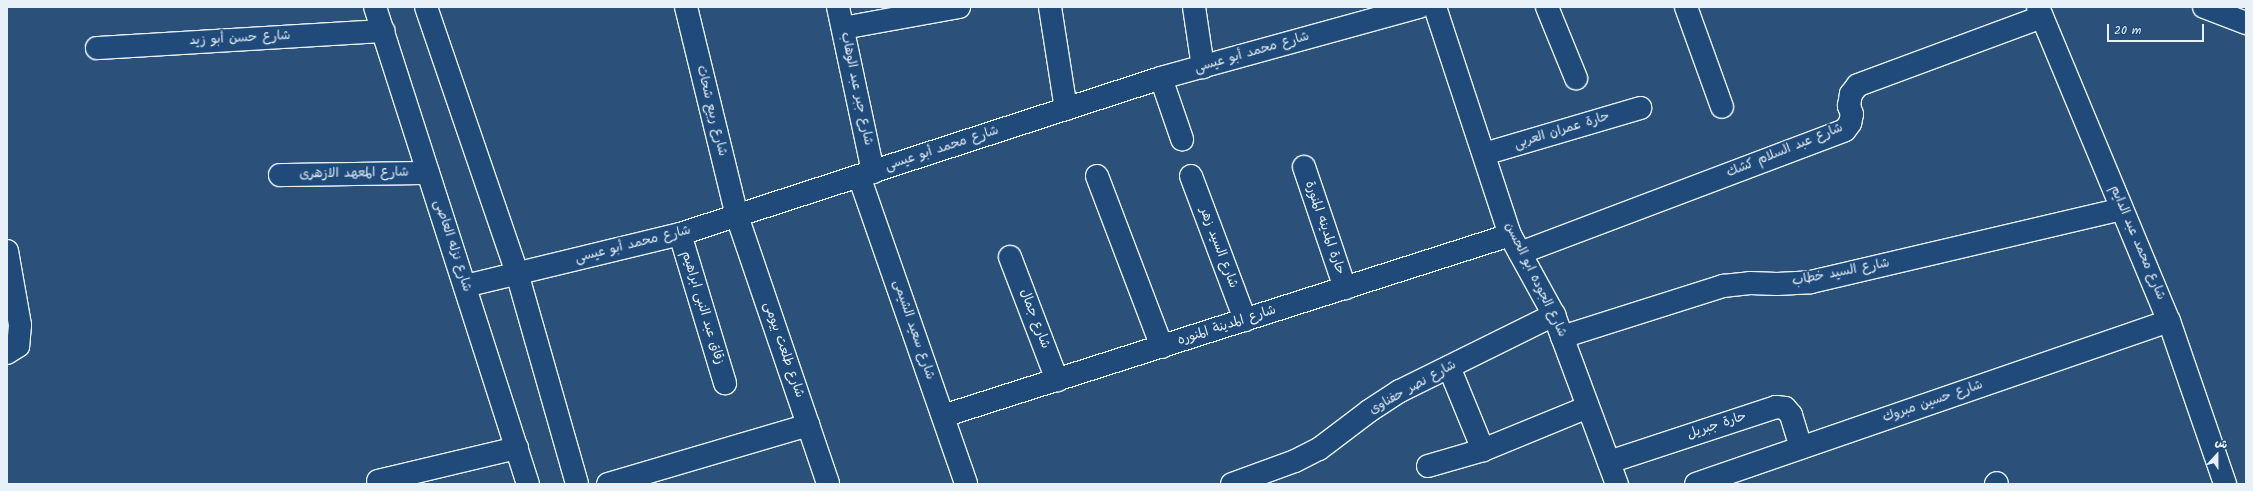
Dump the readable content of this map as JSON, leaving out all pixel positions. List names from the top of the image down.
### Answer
{
  "streets": {
    "street": [
      "شارع حسن أبو زيد",
      "شارع محمد أبو عيسى",
      "شارع جبر عبد الوهاب",
      "شارع ربيع شحات",
      "حارة عمران العربى",
      "شارع عبد السلام كشك",
      "شارع المعهد الازهرى",
      "حارة المدينه المنورة",
      "شارع محمد عبد الدايم",
      "شارع نزله العاصى",
      "شارع السيد زهر",
      "شارع السيد خطاب",
      "شارع الجوده ابو الحسن",
      "زقاق عبد النبى ابراهيم",
      "شارع جمال",
      "شارع المدينة المنوره",
      "شارع سعيد الشيمى",
      "شارع طلعت بيومى",
      "شارع نصر حفناوى",
      "شارع حسين مبروك",
      "حارة جبريل"
    ]
  },
  "crossings": [
    ["شارع حسن أبو زيد", "شارع نزله العاصى"],
    ["شارع محمد أبو عيسى", "شارع جبر عبد الوهاب"],
    ["شارع محمد أبو عيسى", "شارع ربيع شحات"],
    ["شارع محمد أبو عيسى", "شارع نزله العاصى"],
    ["شارع محمد أبو عيسى", "زقاق عبد النبى ابراهيم"],
    ["شارع محمد أبو عيسى", "شارع سعيد الشيمى"],
    ["شارع محمد أبو عيسى", "شارع طلعت بيومى"],
    ["شارع جبر عبد الوهاب", "شارع سعيد الشيمى"],
    ["شارع ربيع شحات", "شارع طلعت بيومى"],
    ["حارة عمران العربى", "شارع الجوده ابو الحسن"],
    ["شارع عبد السلام كشك", "شارع محمد عبد الدايم"],
    ["شارع عبد السلام كشك", "شارع الجوده ابو الحسن"],
    ["شارع عبد السلام كشك", "شارع المدينة المنوره"],
    ["شارع المعهد الازهرى", "شارع نزله العاصى"],
    ["حارة المدينه المنورة", "شارع المدينة المنوره"],
    ["شارع محمد عبد الدايم", "شارع السيد خطاب"],
    ["شارع محمد عبد الدايم", "شارع حسين مبروك"],
    ["شارع السيد زهر", "شارع المدينة المنوره"],
    ["شارع السيد خطاب", "شارع الجوده ابو الحسن"],
    ["شارع الجوده ابو الحسن", "شارع المدينة المنوره"],
    ["شارع الجوده ابو الحسن", "شارع نصر حفناوى"],
    ["شارع الجوده ابو الحسن", "حارة جبريل"],
    ["شارع جمال", "شارع المدينة المنوره"],
    ["شارع المدينة المنوره", "شارع سعيد الشيمى"],
    ["شارع حسين مبروك", "حارة جبريل"]
  ],
  "scale_bar": "20 m",
  "north": "top"
}
